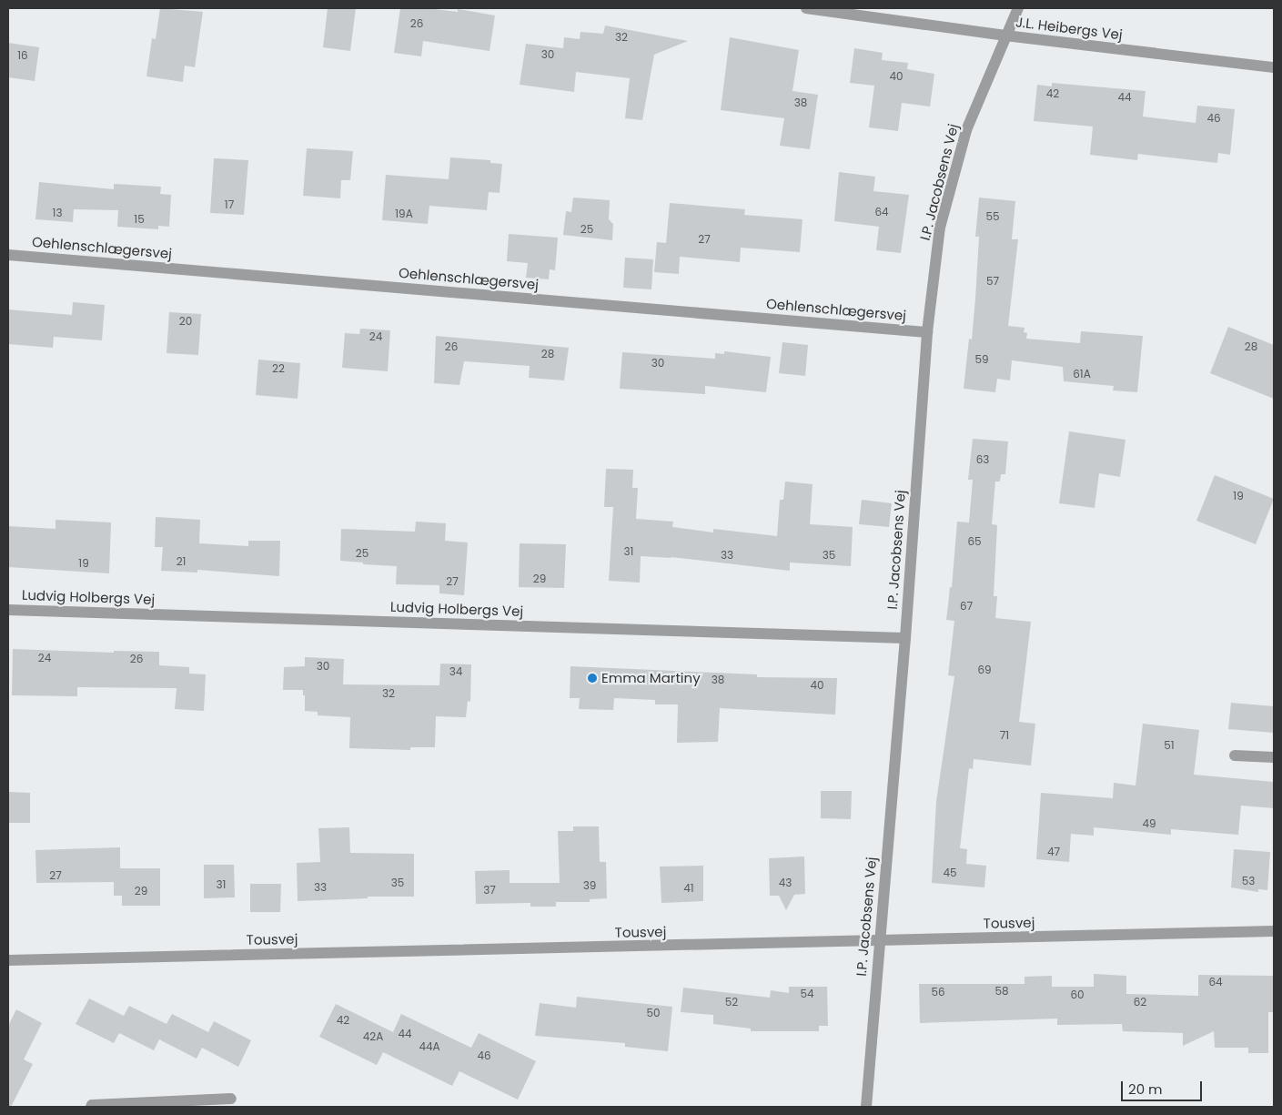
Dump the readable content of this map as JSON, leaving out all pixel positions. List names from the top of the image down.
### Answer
{
  "streets": {
    "street": [
      "J.L. Heibergs Vej",
      "I.P. Jacobsens Vej",
      "Oehlenschlægersvej",
      "Ludvig Holbergs Vej",
      "Tousvej"
    ]
  },
  "crossings": [
    ["J.L. Heibergs Vej", "I.P. Jacobsens Vej"],
    ["I.P. Jacobsens Vej", "Oehlenschlægersvej"],
    ["I.P. Jacobsens Vej", "Ludvig Holbergs Vej"],
    ["I.P. Jacobsens Vej", "Tousvej"]
  ],
  "places": ["Emma Martiny"],
  "house_numbers": [
    "26",
    "32",
    "30",
    "16",
    "40",
    "42",
    "44",
    "38",
    "46",
    "17",
    "64",
    "13",
    "19A",
    "55",
    "15",
    "25",
    "27",
    "57",
    "20",
    "24",
    "26",
    "28",
    "28",
    "59",
    "30",
    "22",
    "61A",
    "63",
    "19",
    "65",
    "31",
    "25",
    "33",
    "35",
    "21",
    "19",
    "29",
    "27",
    "67",
    "24",
    "26",
    "30",
    "69",
    "34",
    "38",
    "40",
    "32",
    "71",
    "51",
    "49",
    "47",
    "45",
    "27",
    "53",
    "35",
    "43",
    "31",
    "39",
    "33",
    "41",
    "37",
    "29",
    "64",
    "58",
    "56",
    "54",
    "60",
    "52",
    "62",
    "50",
    "42",
    "44",
    "42A",
    "44A",
    "46"
  ],
  "scale_bar": "20 m"
}
